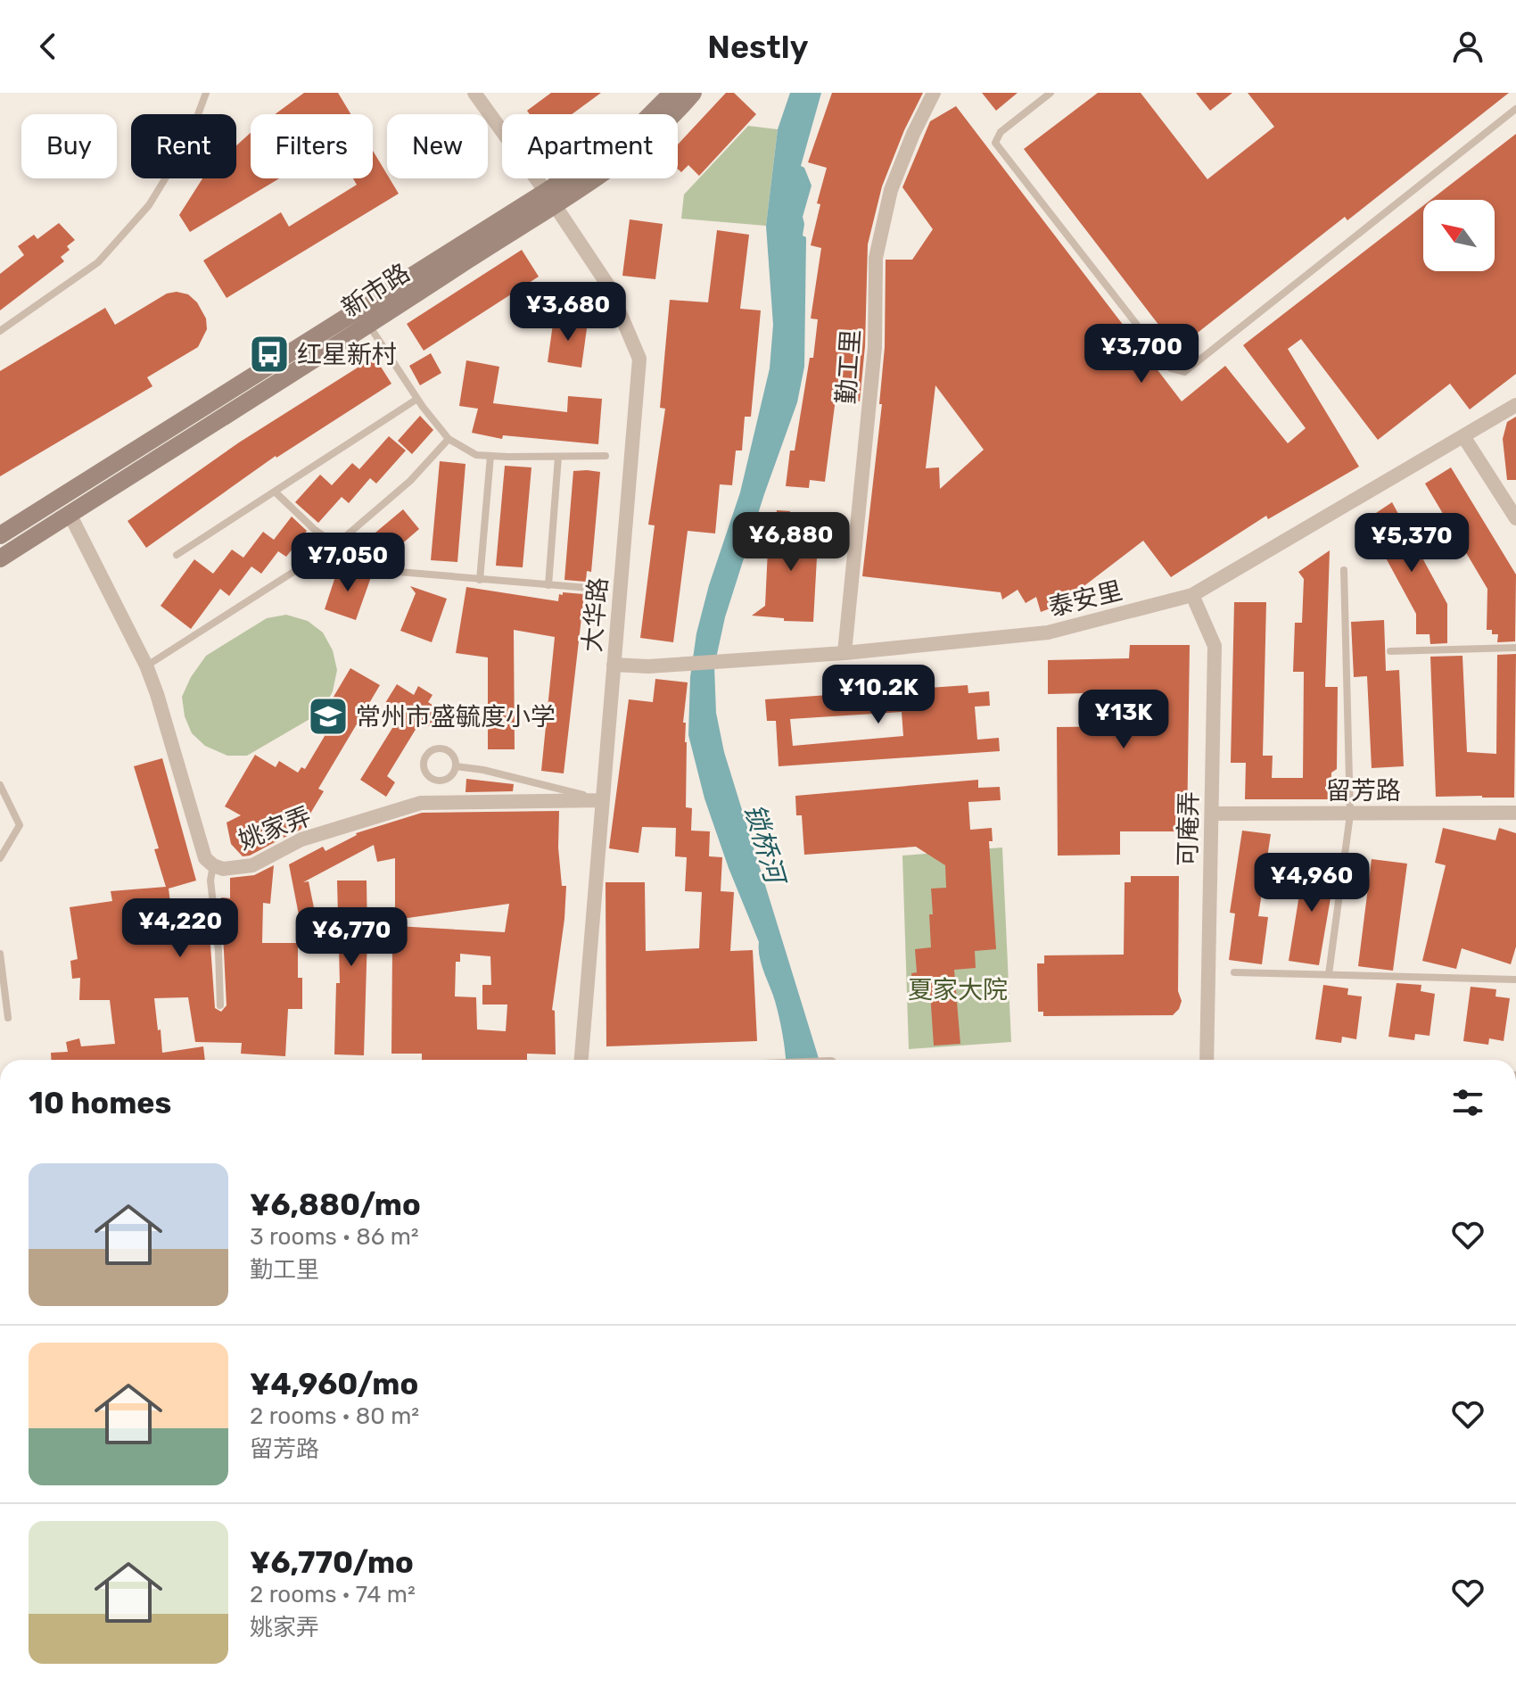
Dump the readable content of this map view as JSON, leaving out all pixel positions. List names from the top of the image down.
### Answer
{
  "streets": {
    "street": [
      "新市路",
      "勤工里",
      "泰安里",
      "大华路",
      "留芳路",
      "姚家弄",
      "可庵弄"
    ]
  },
  "crossings": [
    ["新市路", "大华路"],
    ["新市路", "姚家弄"],
    ["勤工里", "泰安里"],
    ["泰安里", "大华路"],
    ["泰安里", "可庵弄"],
    ["大华路", "姚家弄"],
    ["留芳路", "可庵弄"]
  ],
  "water": ["锁桥河"],
  "parks": ["夏家大院"],
  "places": {
    "bus stop": ["红星新村"],
    "school or university": ["常州市盛毓度小学"]
  },
  "north": "top left",
  "page": {
    "header": "Nestly",
    "chip": [
      "Buy",
      "Rent",
      "Filters",
      "New",
      "Apartment"
    ],
    "price": [
      "¥3,680",
      "¥3,700",
      "¥6,880",
      "¥5,370",
      "¥7,050",
      "¥10.2K",
      "¥13K",
      "¥4,960",
      "¥4,220",
      "¥6,770"
    ],
    "heading": "10 homes",
    "list": [
      {
        "name": "¥6,880/mo",
        "note": "3 rooms · 86 m² · 勤工里"
      },
      {
        "name": "¥4,960/mo",
        "note": "2 rooms · 80 m² · 留芳路"
      },
      {
        "name": "¥6,770/mo",
        "note": "2 rooms · 74 m² · 姚家弄"
      }
    ]
  }
}
